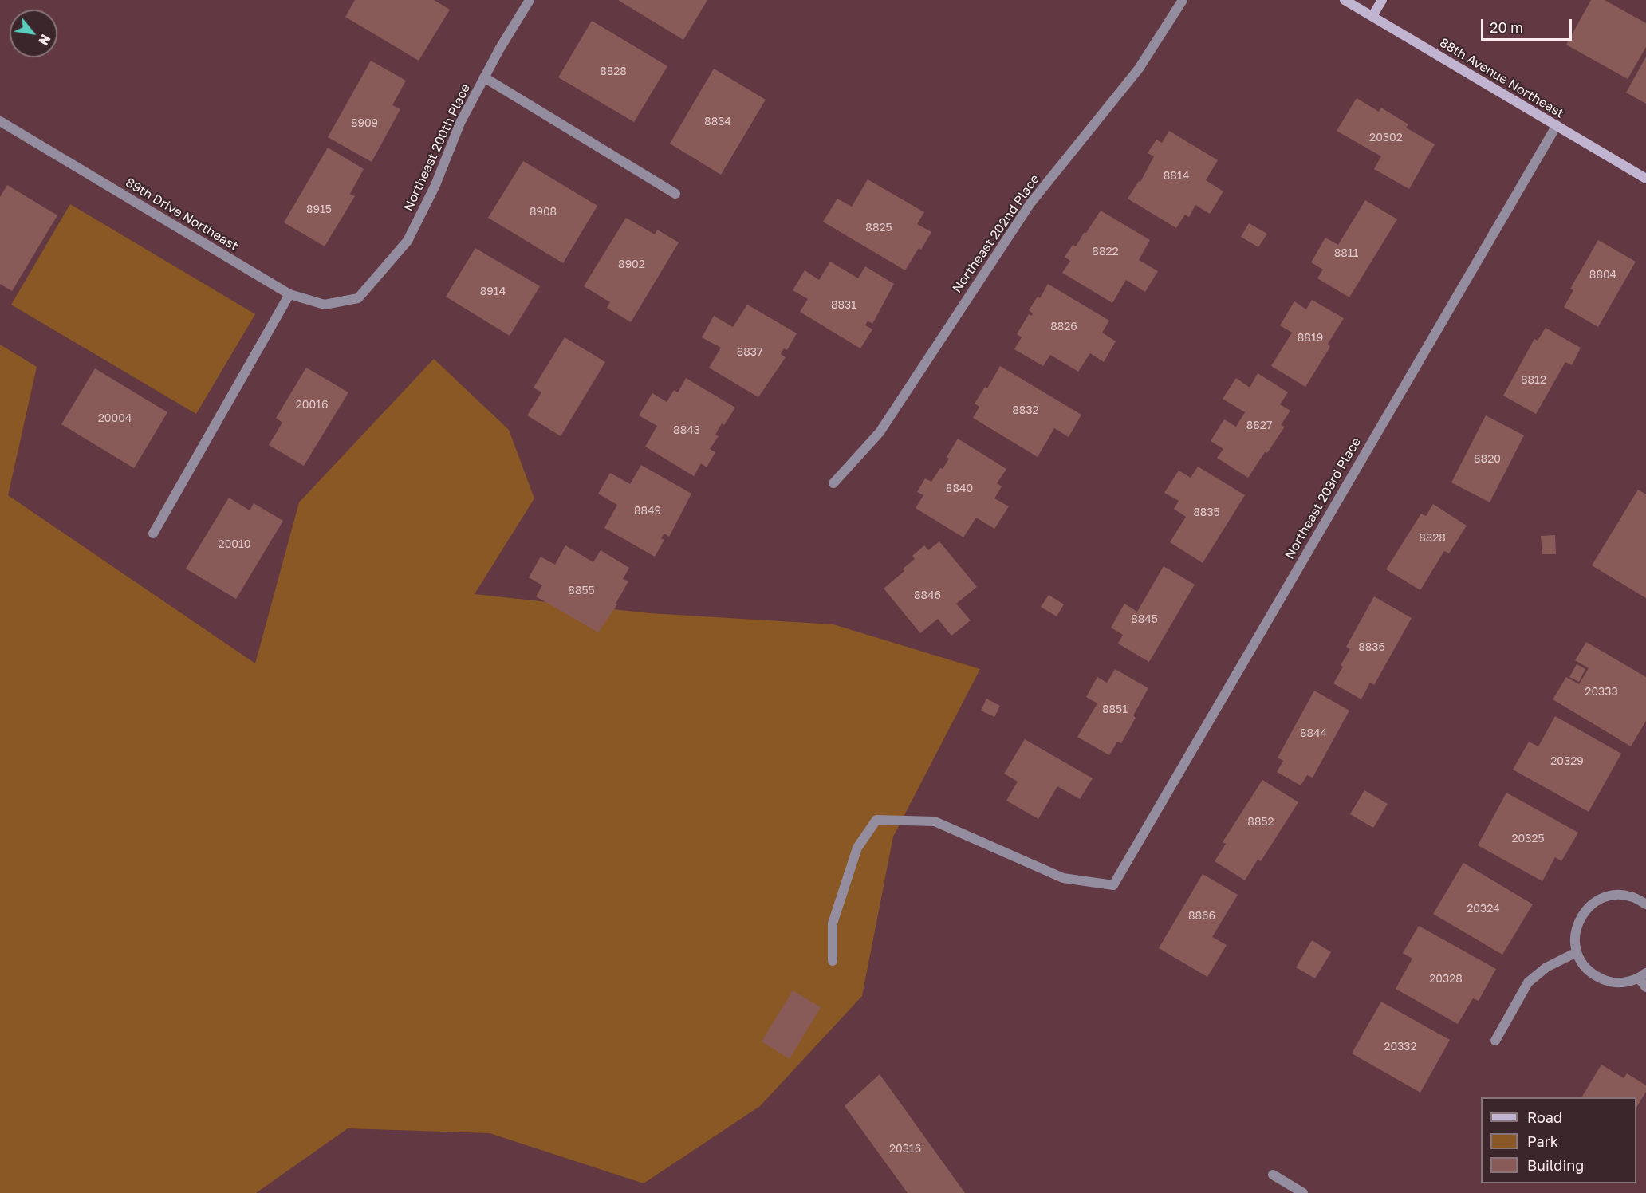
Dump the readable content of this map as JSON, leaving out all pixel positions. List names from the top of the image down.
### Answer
{
  "streets": {
    "street": [
      "88th Avenue Northeast",
      "Northeast 200th Place",
      "89th Drive Northeast",
      "Northeast 202nd Place",
      "Northeast 203rd Place"
    ]
  },
  "crossings": [
    ["88th Avenue Northeast", "Northeast 203rd Place"],
    ["Northeast 200th Place", "89th Drive Northeast"]
  ],
  "house_numbers": [
    "8828",
    "8834",
    "8909",
    "20302",
    "8814",
    "8915",
    "8908",
    "8825",
    "8822",
    "8811",
    "8902",
    "8804",
    "8914",
    "8831",
    "8826",
    "8819",
    "8837",
    "8812",
    "20016",
    "8832",
    "20004",
    "8827",
    "8843",
    "8820",
    "8840",
    "8849",
    "8835",
    "8828",
    "20010",
    "8855",
    "8846",
    "8845",
    "8836",
    "20333",
    "8851",
    "8844",
    "20329",
    "8852",
    "20325",
    "20324",
    "8866",
    "20328",
    "20332",
    "20316"
  ],
  "legend": ["Road", "Park", "Building"],
  "scale_bar": "20 m",
  "north": "bottom right"
}
